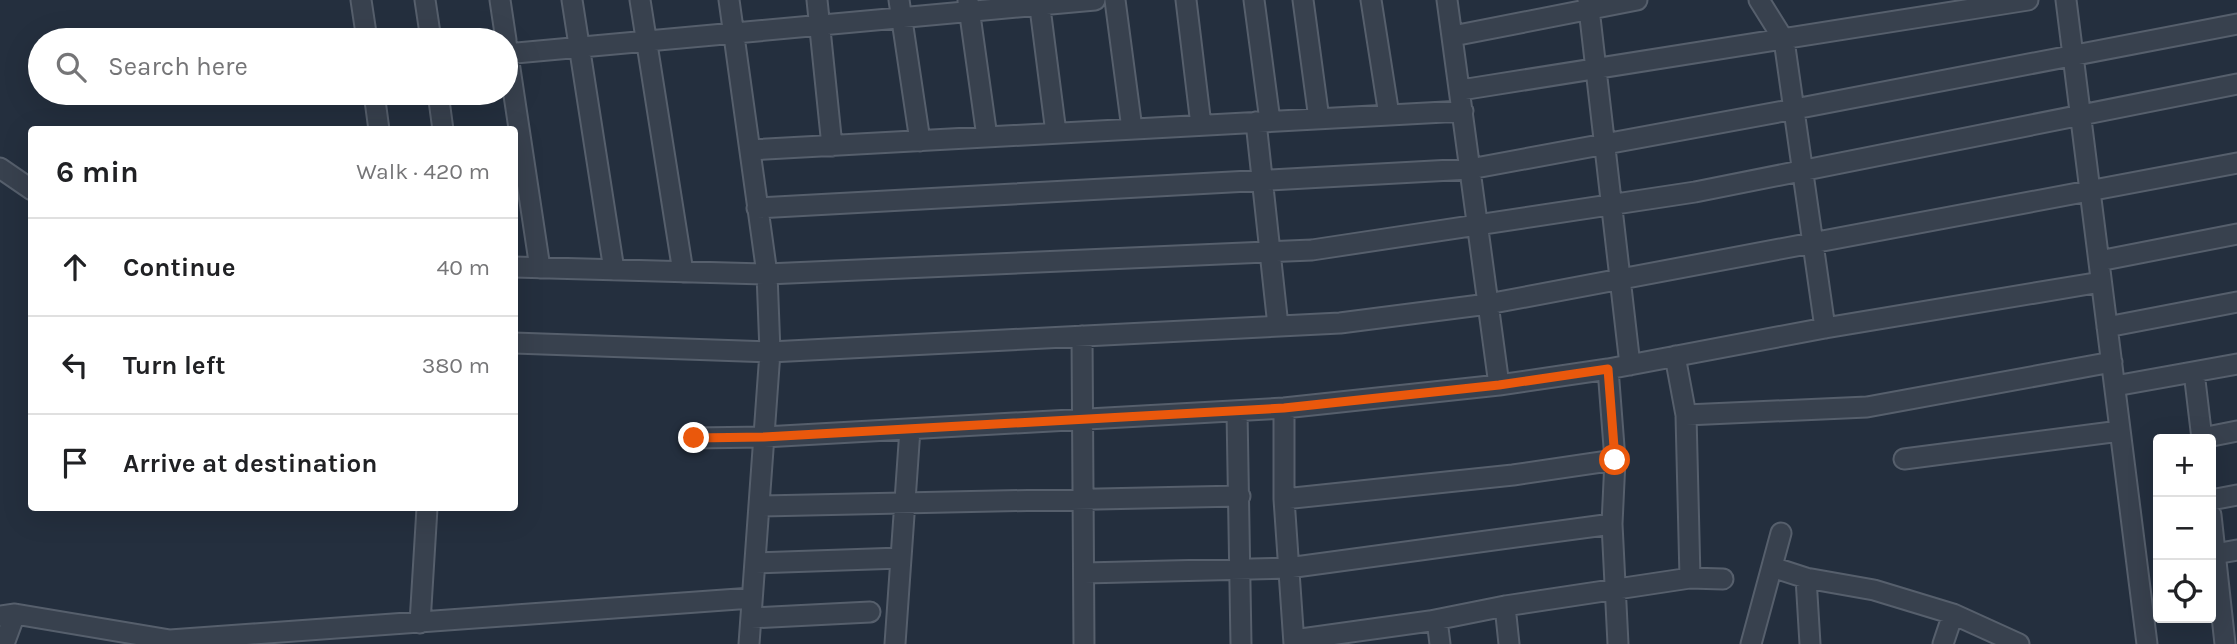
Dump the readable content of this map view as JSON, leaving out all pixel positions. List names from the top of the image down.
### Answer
{
  "page": {
    "search": "Search here",
    "heading": ["6 min", "Walk · 420 m"],
    "list": [
      ["Continue", "40 m"],
      ["Turn left", "380 m"],
      "Arrive at destination"
    ],
    "map_buttons": ["+", "−"]
  }
}
